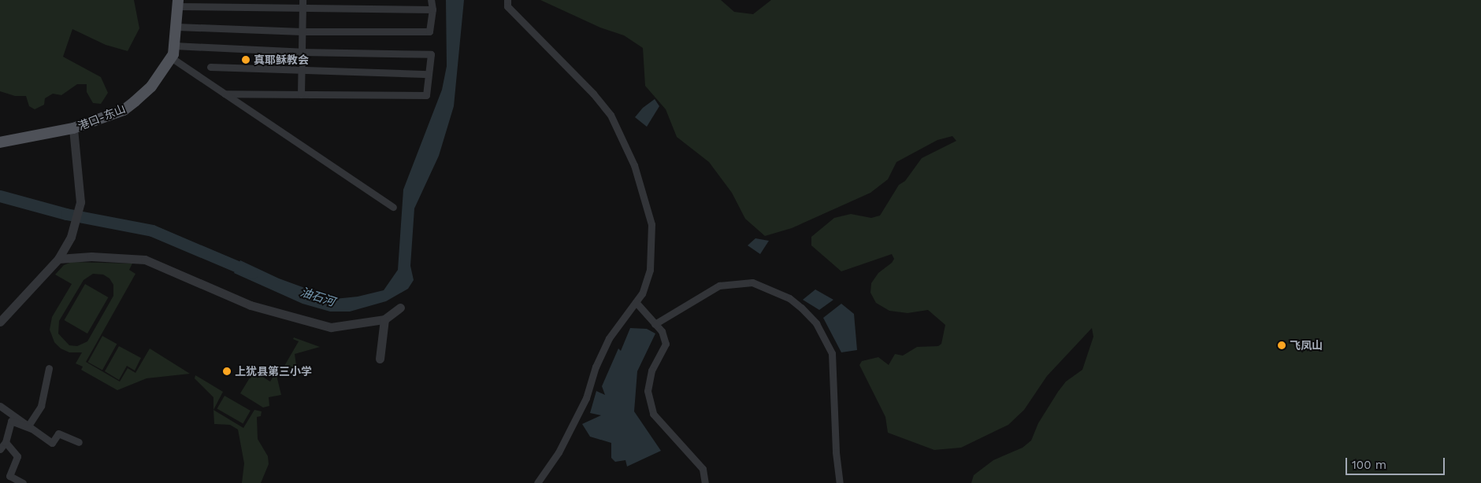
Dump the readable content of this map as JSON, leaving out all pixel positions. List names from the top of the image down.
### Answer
{
  "streets": {
    "main road": ["港口-东山"]
  },
  "water": ["油石河"],
  "places": ["真耶稣教会", "飞凤山", "上犹县第三小学"],
  "scale_bar": "100 m"
}
